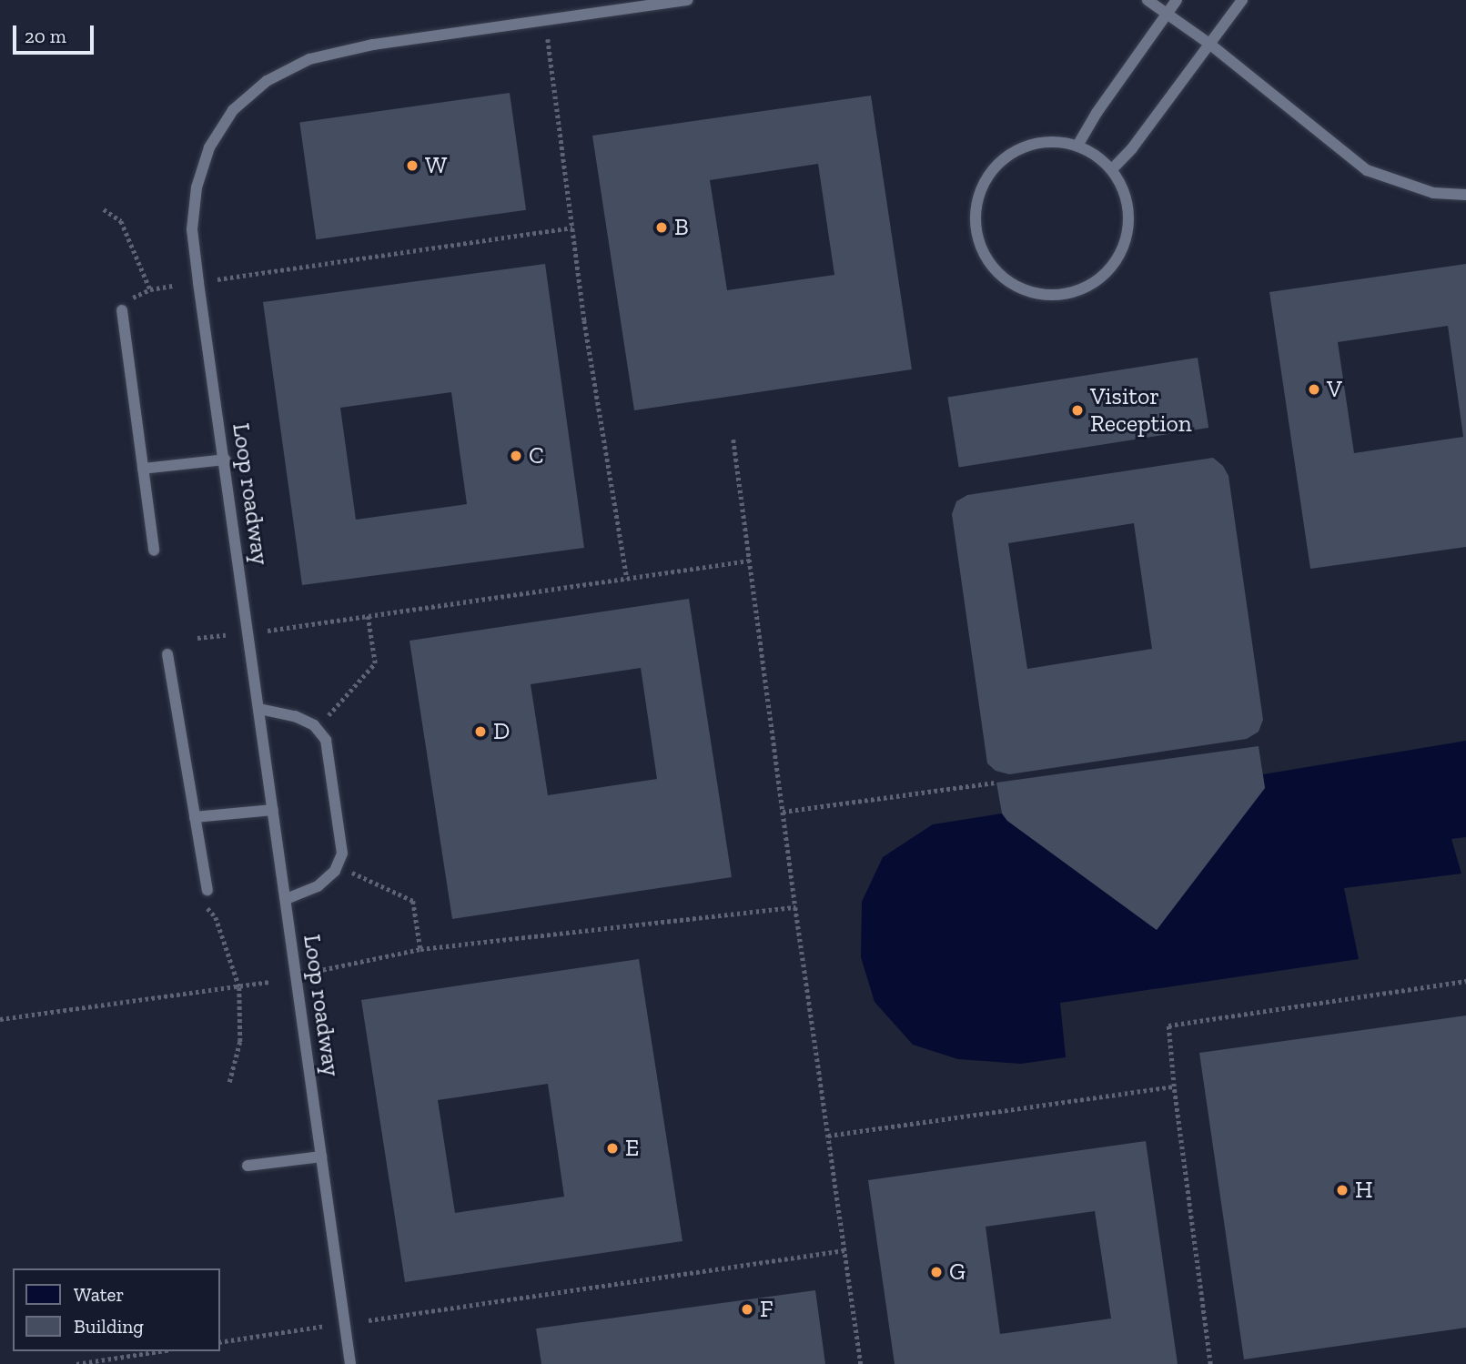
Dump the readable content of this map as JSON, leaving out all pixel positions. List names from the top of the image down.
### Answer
{
  "streets": {
    "lane": ["Loop roadway"]
  },
  "places": [
    "W",
    "B",
    "V",
    "Visitor Reception",
    "C",
    "D",
    "E",
    "H",
    "G",
    "F"
  ],
  "legend": ["Water", "Building"],
  "scale_bar": "20 m"
}
